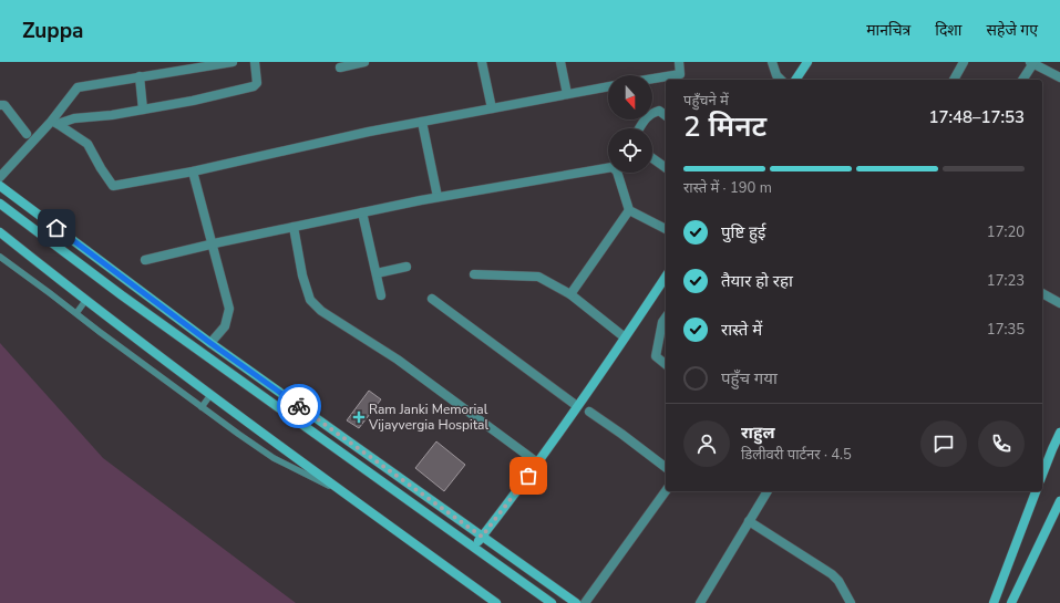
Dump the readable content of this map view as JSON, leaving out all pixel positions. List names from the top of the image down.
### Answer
{
  "places": {
    "health": ["Ram Janki Memorial Vijayvergia Hospital"]
  },
  "north": "bottom",
  "page": {
    "header": "Zuppa",
    "nav": ["मानचित्र", "दिशा", "सहेजे गए"],
    "heading": ["2 मिनट", "पहुँचने में", "17:48–17:53"],
    "panel": ["राहुल", "डिलीवरी पार्टनर · 4.5"],
    "bar": "रास्ते में · 190 m",
    "list": [
      ["पुष्टि हुई", "17:20"],
      ["तैयार हो रहा", "17:23"],
      ["रास्ते में", "17:35"],
      "पहुँच गया"
    ]
  }
}
